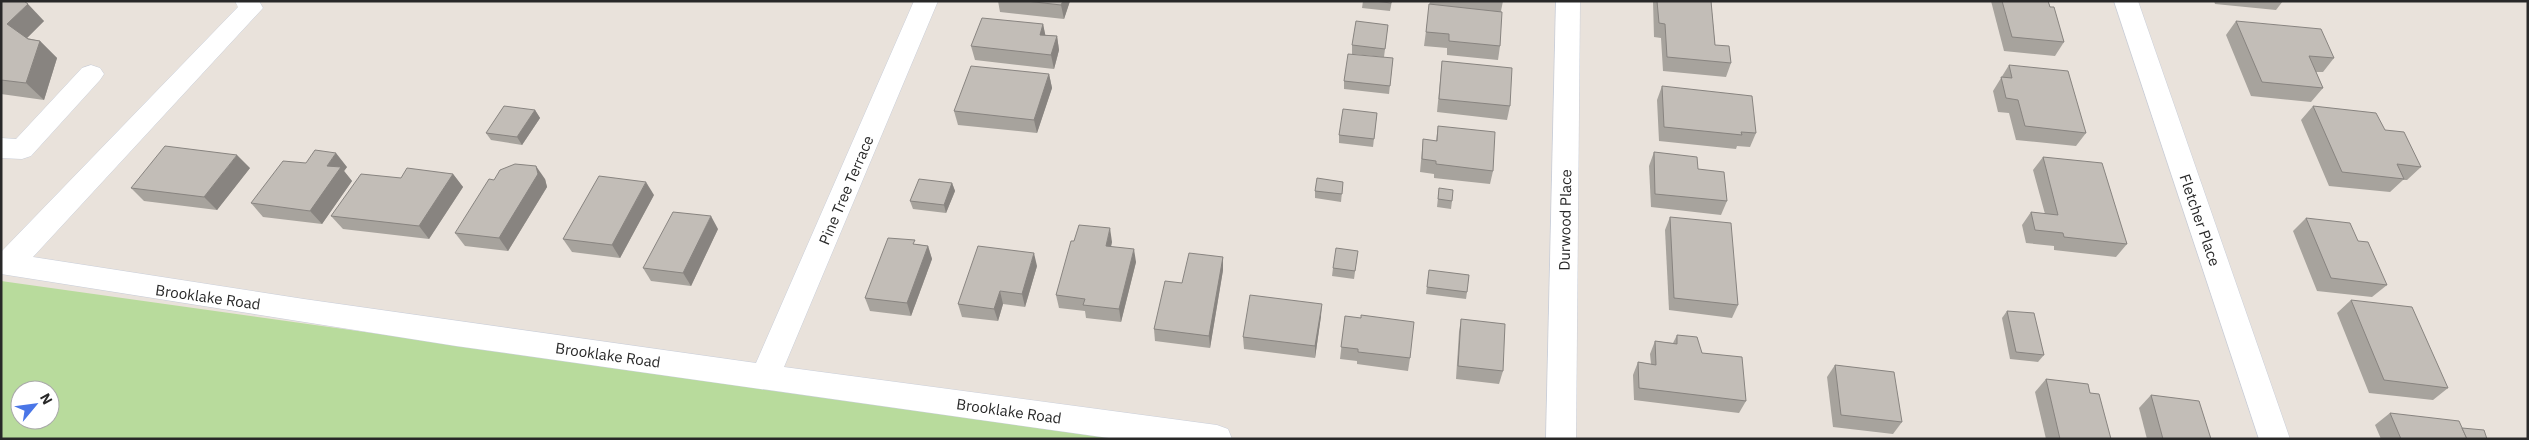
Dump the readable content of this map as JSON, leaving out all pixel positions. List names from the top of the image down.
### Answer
{
  "streets": {
    "street": [
      "Pine Tree Terrace",
      "Durwood Place",
      "Fletcher Place",
      "Brooklake Road"
    ]
  },
  "crossings": [
    ["Pine Tree Terrace", "Brooklake Road"]
  ],
  "north": "top right"
}
